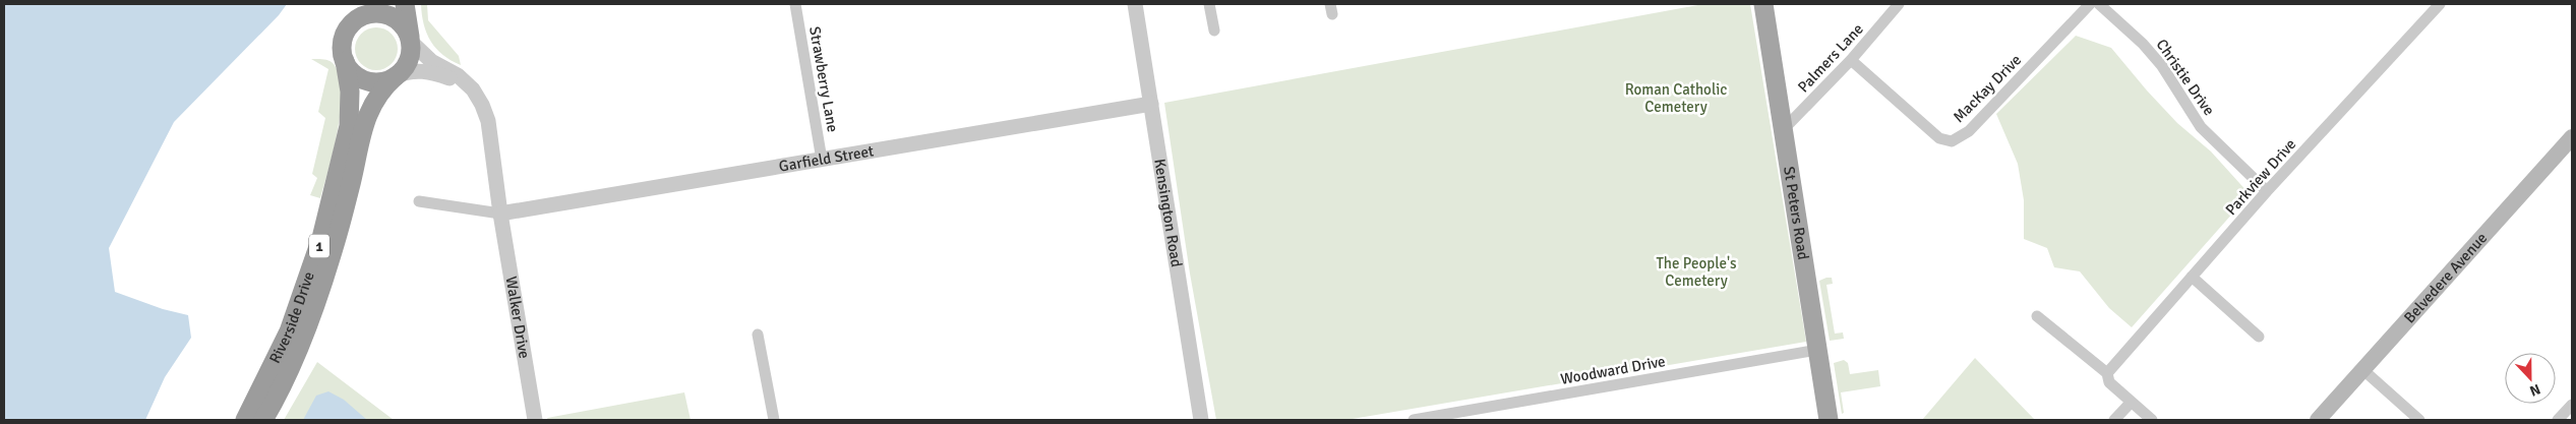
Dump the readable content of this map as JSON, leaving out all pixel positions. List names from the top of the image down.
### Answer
{
  "streets": {
    "highway": ["1", "Riverside Drive"],
    "main road": ["St Peters Road", "Belvedere Avenue"],
    "street": [
      "Palmers Lane",
      "Christie Drive",
      "Strawberry Lane",
      "MacKay Drive",
      "Garfield Street",
      "Parkview Drive",
      "Kensington Road",
      "Walker Drive",
      "Woodward Drive"
    ]
  },
  "crossings": [
    ["Palmers Lane", "MacKay Drive"],
    ["Palmers Lane", "St Peters Road"],
    ["Christie Drive", "Parkview Drive"],
    ["Strawberry Lane", "Garfield Street"],
    ["Garfield Street", "Kensington Road"],
    ["Garfield Street", "Walker Drive"],
    ["St Peters Road", "Woodward Drive"]
  ],
  "parks": ["Roman Catholic Cemetery", "The People's Cemetery"],
  "north": "bottom"
}
